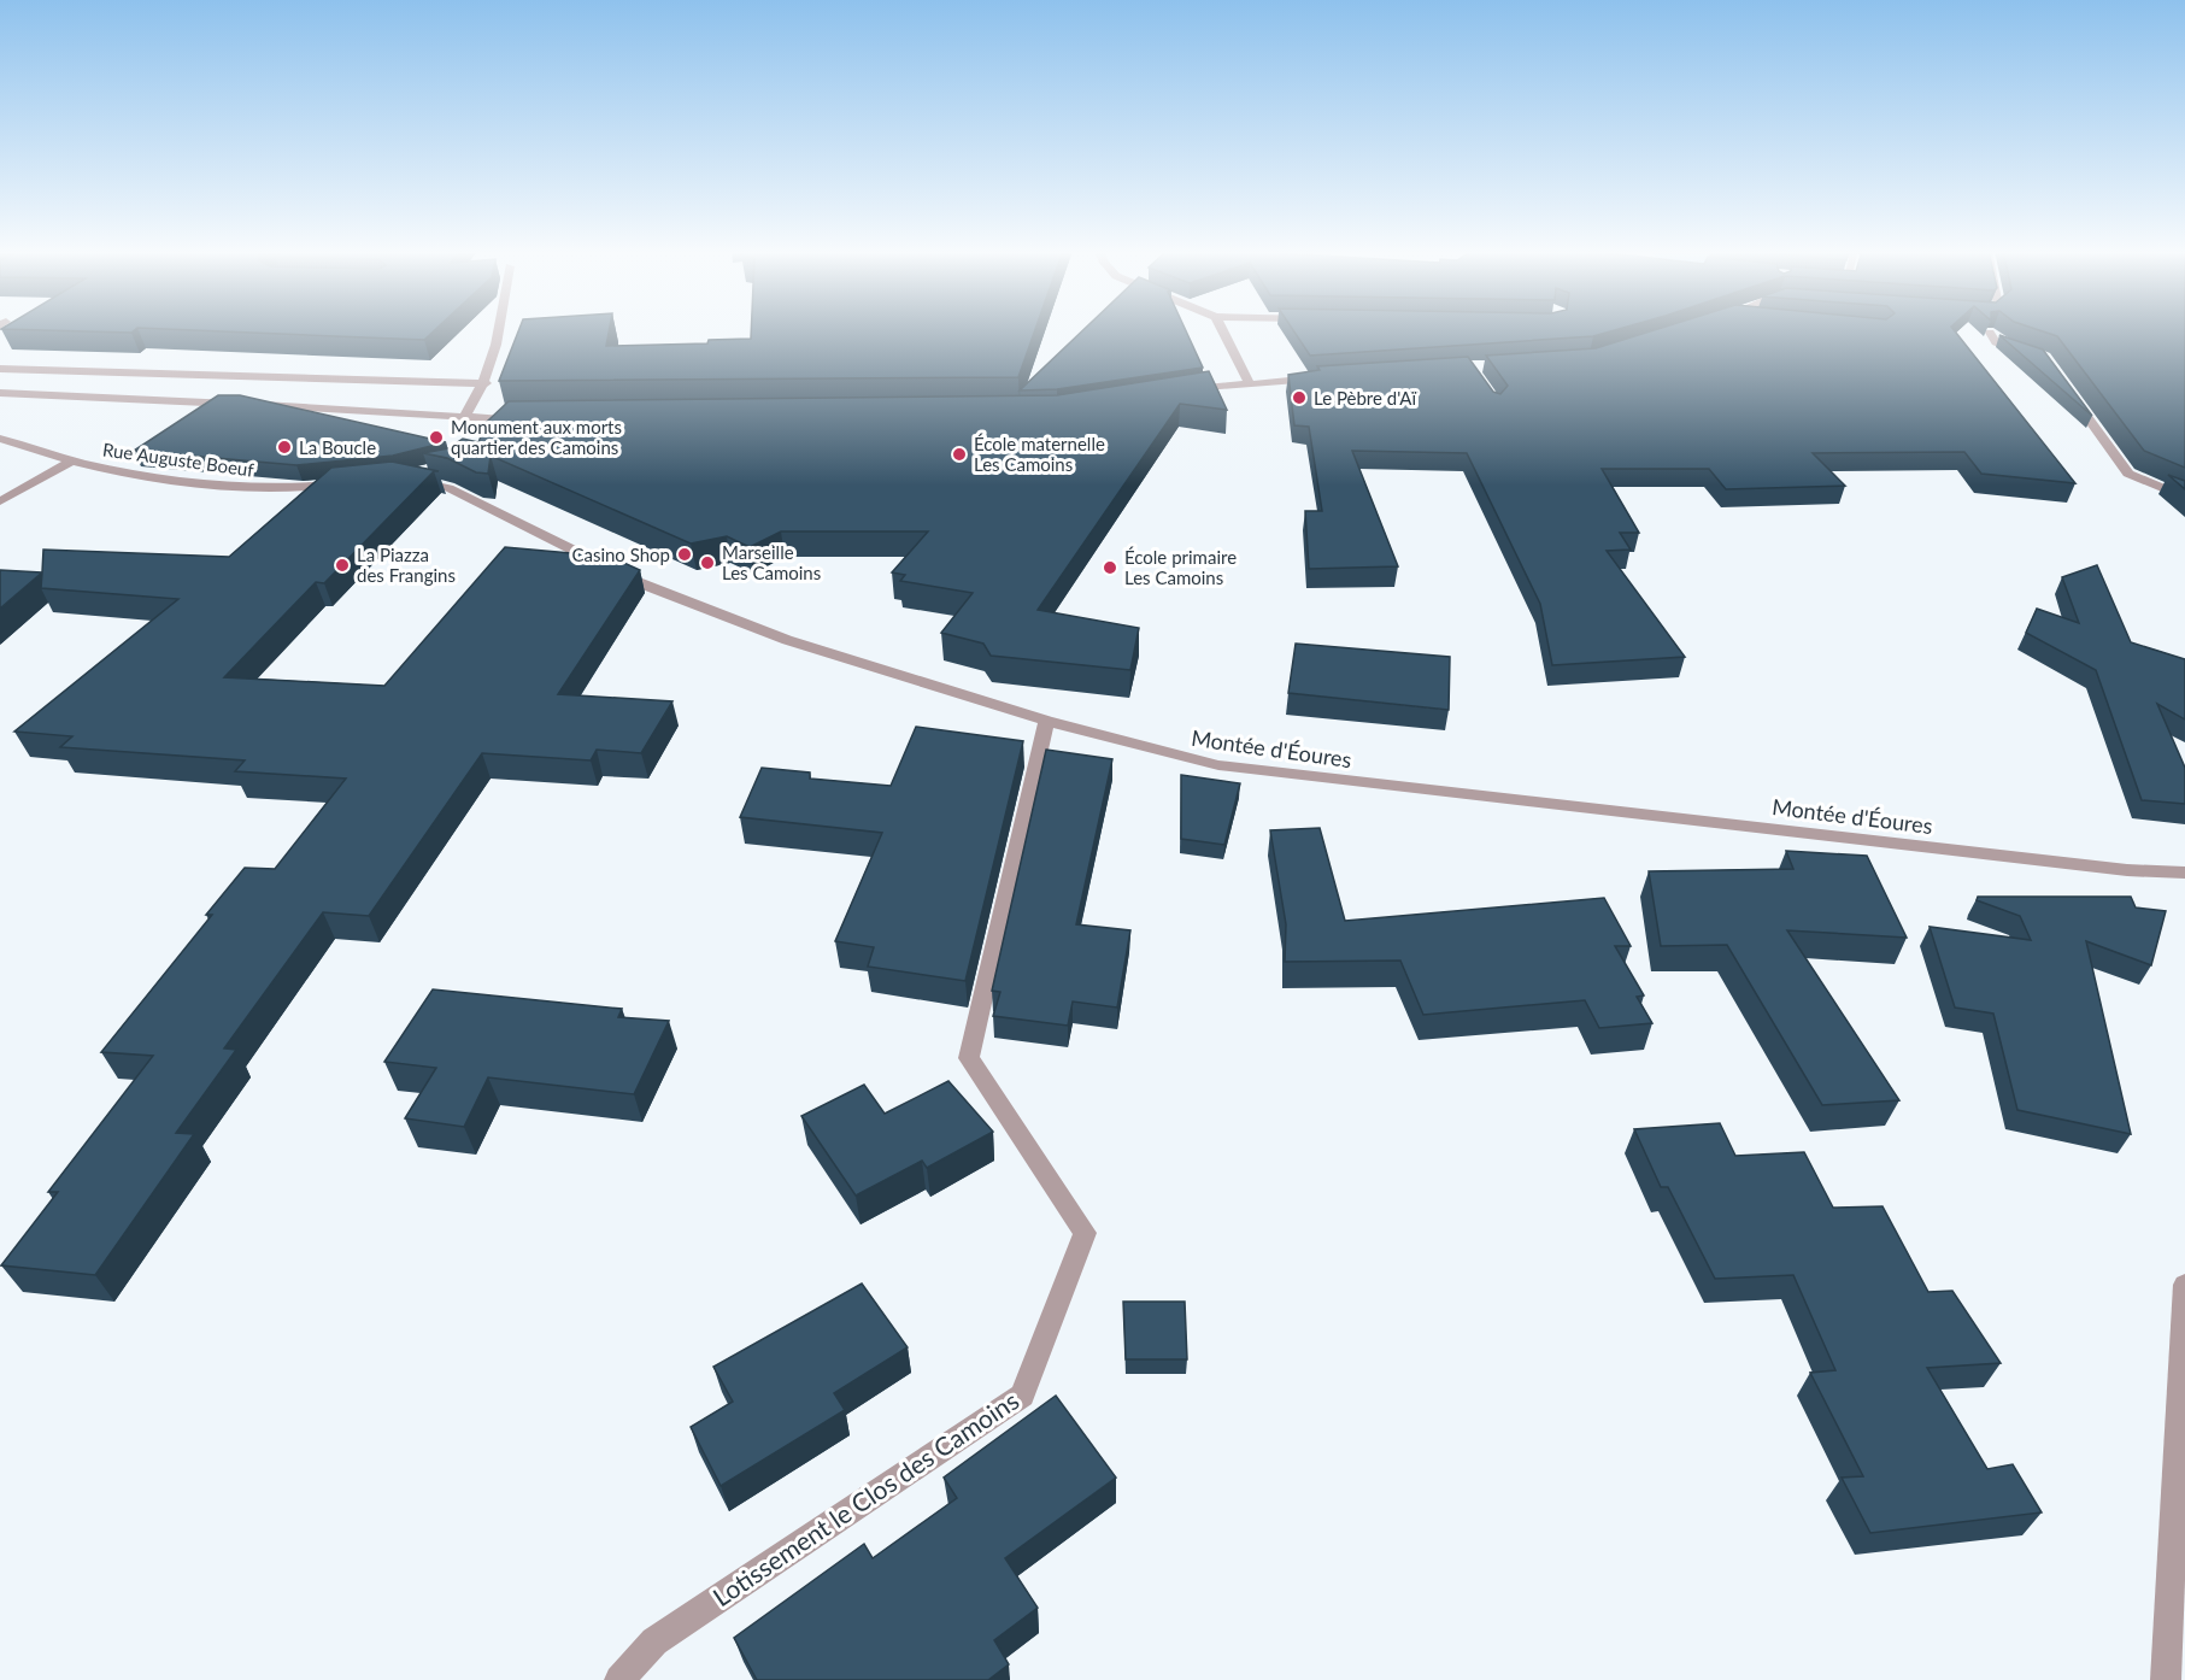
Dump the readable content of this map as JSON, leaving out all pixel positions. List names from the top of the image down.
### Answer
{
  "streets": {
    "street": ["Rue Auguste Boeuf", "Montée d'Éoures", "Lotissement le Clos des Camoins"]
  },
  "crossings": [
    ["Montée d'Éoures", "Lotissement le Clos des Camoins"]
  ],
  "places": [
    "Le Pèbre d'Aï",
    "Monument aux morts quartier des Camoins",
    "La Boucle",
    "École maternelle Les Camoins",
    "Casino Shop",
    "Marseille Les Camoins",
    "La Piazza des Frangins",
    "École primaire Les Camoins"
  ]
}
